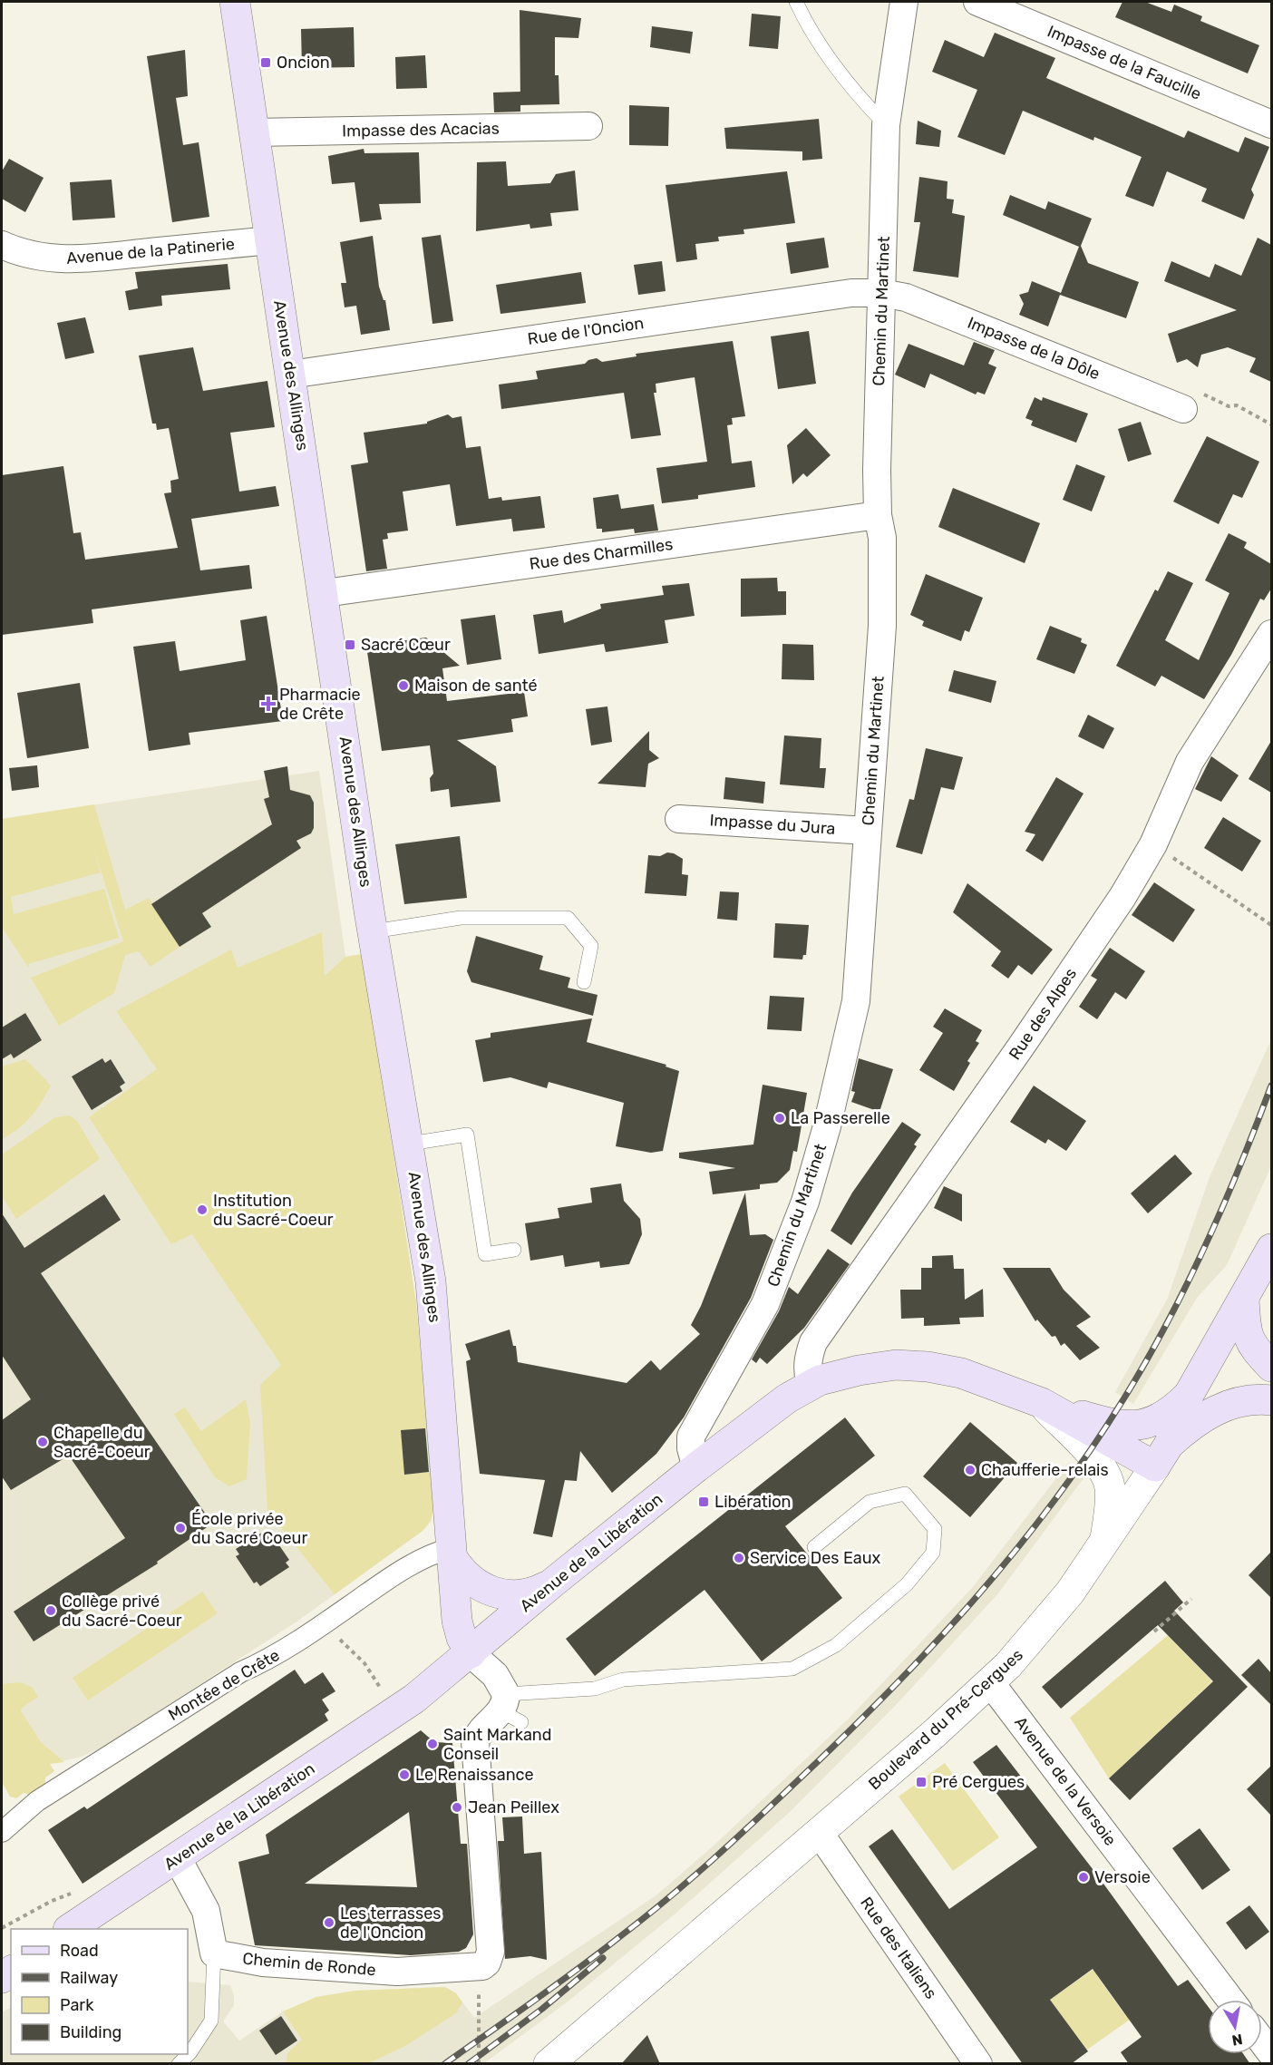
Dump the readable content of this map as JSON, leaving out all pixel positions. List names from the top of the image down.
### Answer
{
  "streets": {
    "main road": ["Avenue des Allinges", "Avenue de la Libération", "Boulevard du Pré-Cergues"],
    "street": [
      "Impasse de la Faucille",
      "Impasse des Acacias",
      "Avenue de la Patinerie",
      "Chemin du Martinet",
      "Rue de l'Oncion",
      "Impasse de la Dôle",
      "Rue des Charmilles",
      "Impasse du Jura",
      "Rue des Alpes",
      "Montée de Crête",
      "Avenue de la Versoie",
      "Rue des Italiens",
      "Chemin de Ronde"
    ]
  },
  "crossings": [
    ["Impasse des Acacias", "Avenue des Allinges"],
    ["Avenue de la Patinerie", "Avenue des Allinges"],
    ["Chemin du Martinet", "Rue de l'Oncion"],
    ["Chemin du Martinet", "Impasse de la Dôle"],
    ["Chemin du Martinet", "Rue des Charmilles"],
    ["Chemin du Martinet", "Impasse du Jura"],
    ["Chemin du Martinet", "Avenue de la Libération"],
    ["Rue de l'Oncion", "Impasse de la Dôle"],
    ["Rue de l'Oncion", "Avenue des Allinges"],
    ["Avenue des Allinges", "Rue des Charmilles"],
    ["Avenue des Allinges", "Avenue de la Libération"],
    ["Avenue des Allinges", "Montée de Crête"],
    ["Rue des Alpes", "Avenue de la Libération"],
    ["Avenue de la Libération", "Boulevard du Pré-Cergues"],
    ["Boulevard du Pré-Cergues", "Avenue de la Versoie"],
    ["Boulevard du Pré-Cergues", "Rue des Italiens"]
  ],
  "places": {
    "transit": [
      "Oncion",
      "Sacré Cœur",
      "Libération",
      "Pré Cergues"
    ],
    "other": [
      "Maison de santé",
      "La Passerelle",
      "Institution du Sacré-Coeur",
      "Chapelle du Sacré-Coeur",
      "Chaufferie-relais",
      "École privée du Sacré Coeur",
      "Service Des Eaux",
      "Collège privé du Sacré-Coeur",
      "Saint Markand Conseil",
      "Le Renaissance",
      "Jean Peillex",
      "Versoie",
      "Les terrasses de l'Oncion"
    ],
    "health": ["Pharmacie de Crête"]
  },
  "legend": [
    "Road",
    "Railway",
    "Park",
    "Building"
  ],
  "north": "bottom"
}
